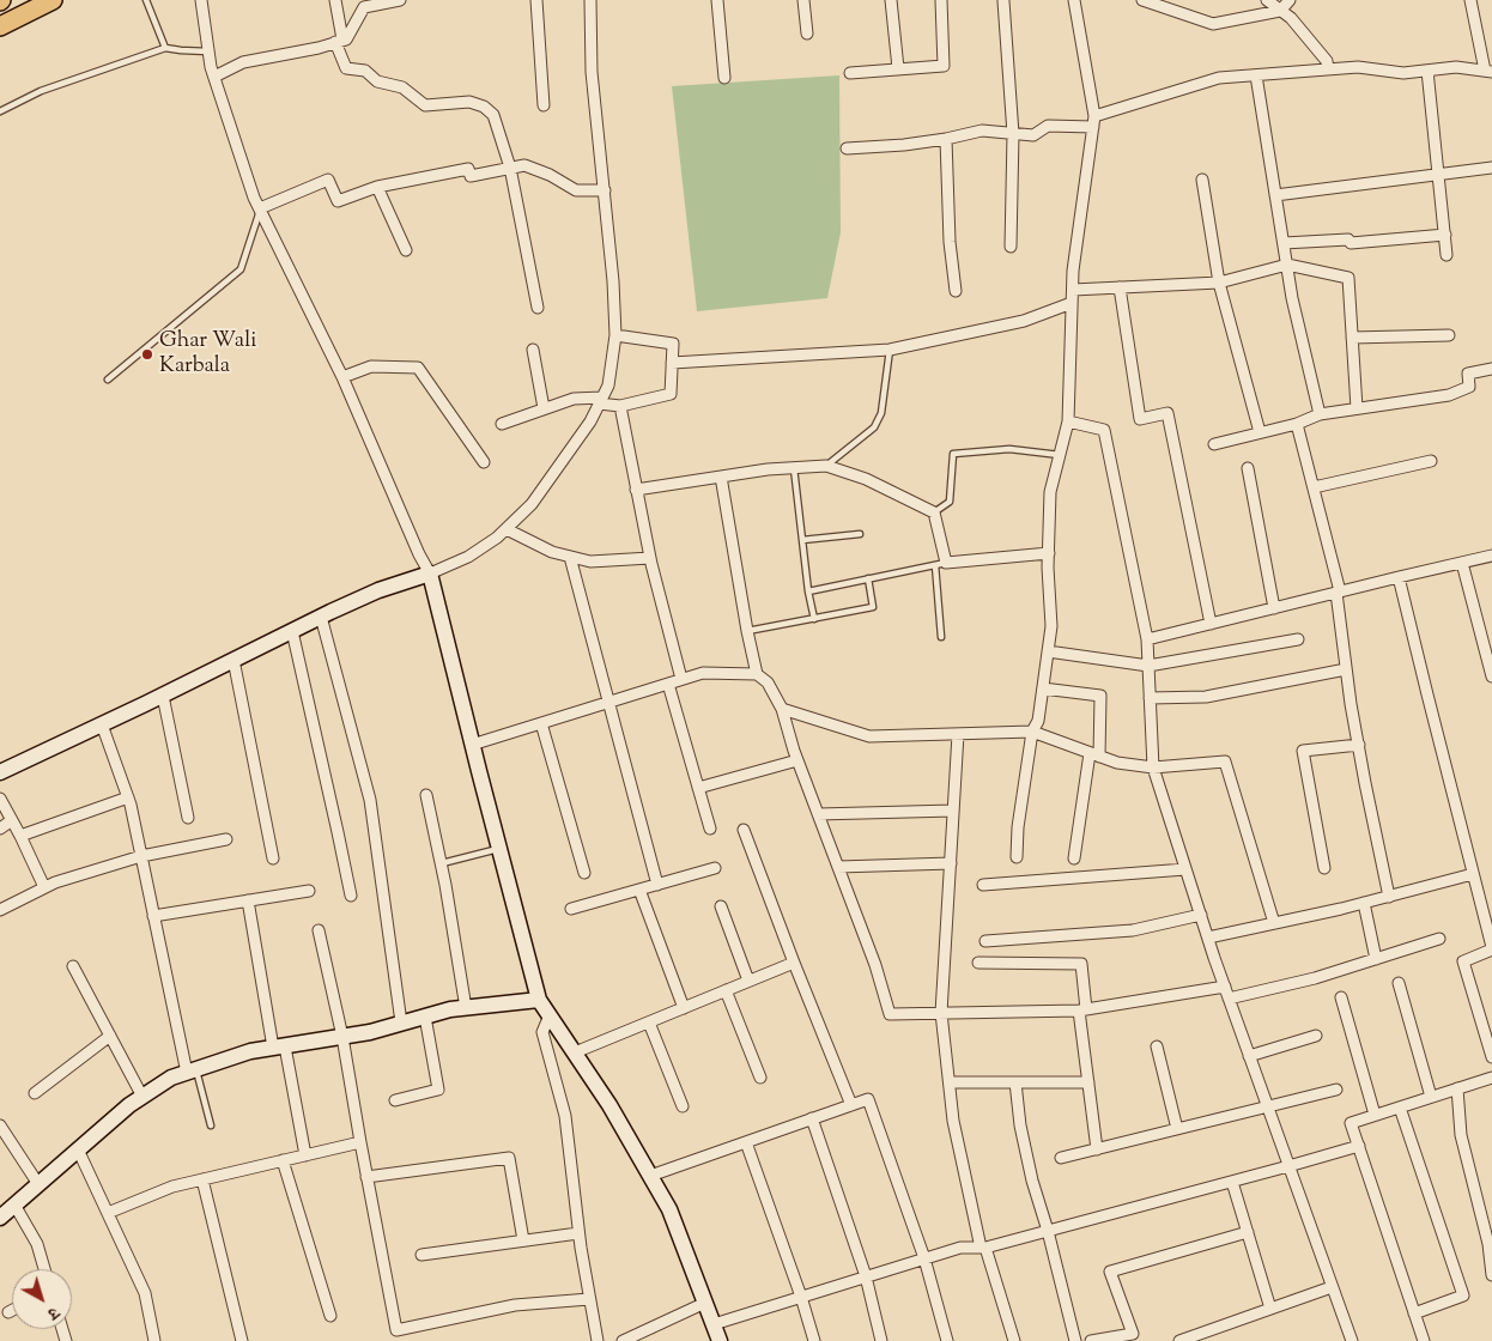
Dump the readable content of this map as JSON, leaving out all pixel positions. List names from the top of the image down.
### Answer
{
  "places": ["Ghar Wali Karbala"],
  "north": "bottom right"
}
